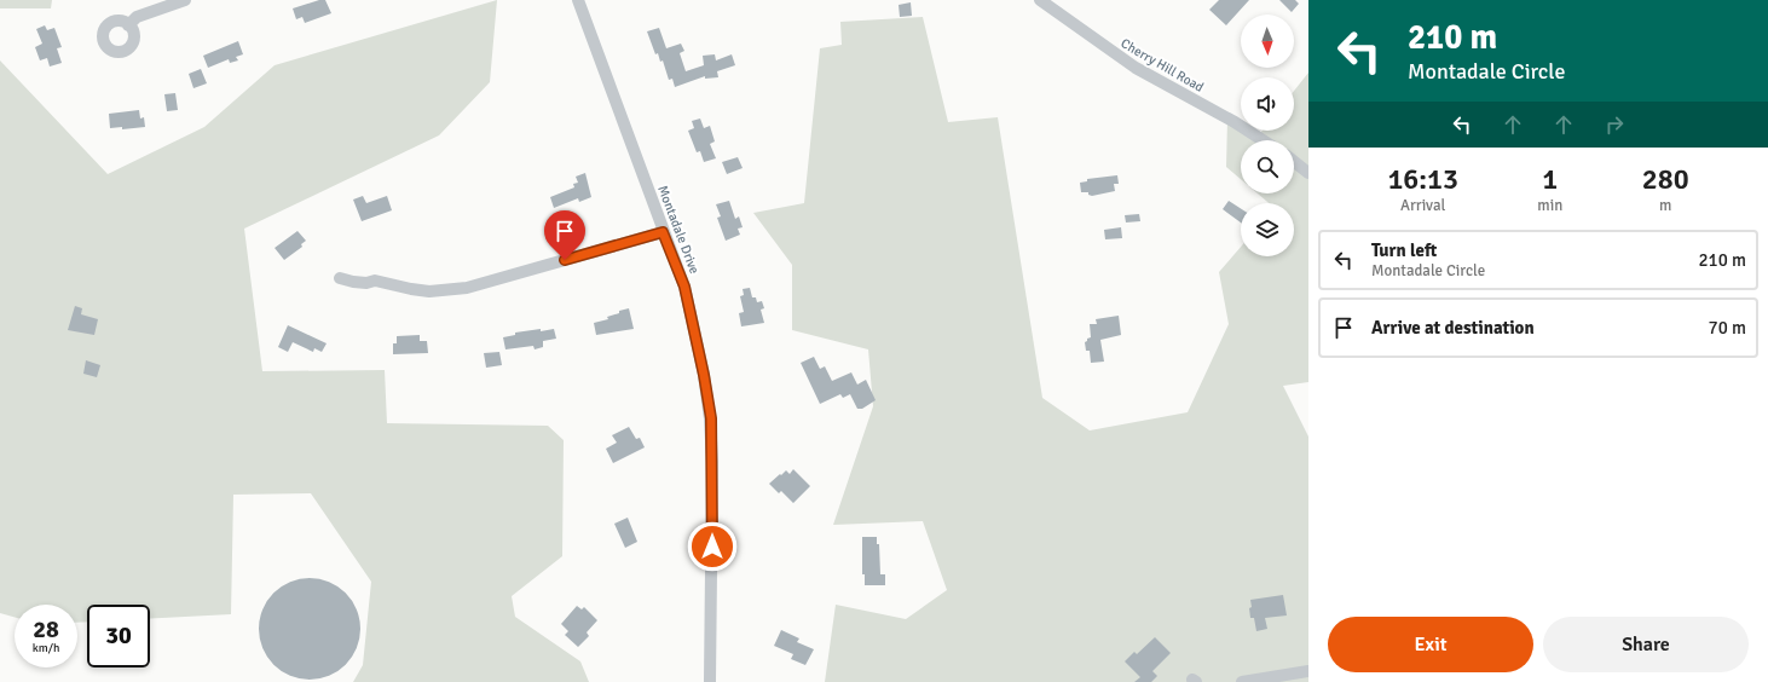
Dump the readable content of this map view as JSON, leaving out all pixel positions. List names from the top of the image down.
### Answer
{
  "streets": {
    "street": ["Cherry Hill Road", "Montadale Drive"]
  },
  "north": "bottom",
  "page": {
    "turn": ["210 m", "Montadale Circle"],
    "eta": [
      "16:13",
      "Arrival",
      "1",
      "min",
      "280",
      "m"
    ],
    "list": [
      {
        "name": "Turn left",
        "note": "Montadale Circle",
        "value": "210 m"
      },
      {
        "name": "Arrive at destination",
        "value": "70 m"
      }
    ],
    "speed": "28 km/h",
    "limit": "30",
    "buttons": ["Exit", "Share"]
  }
}
